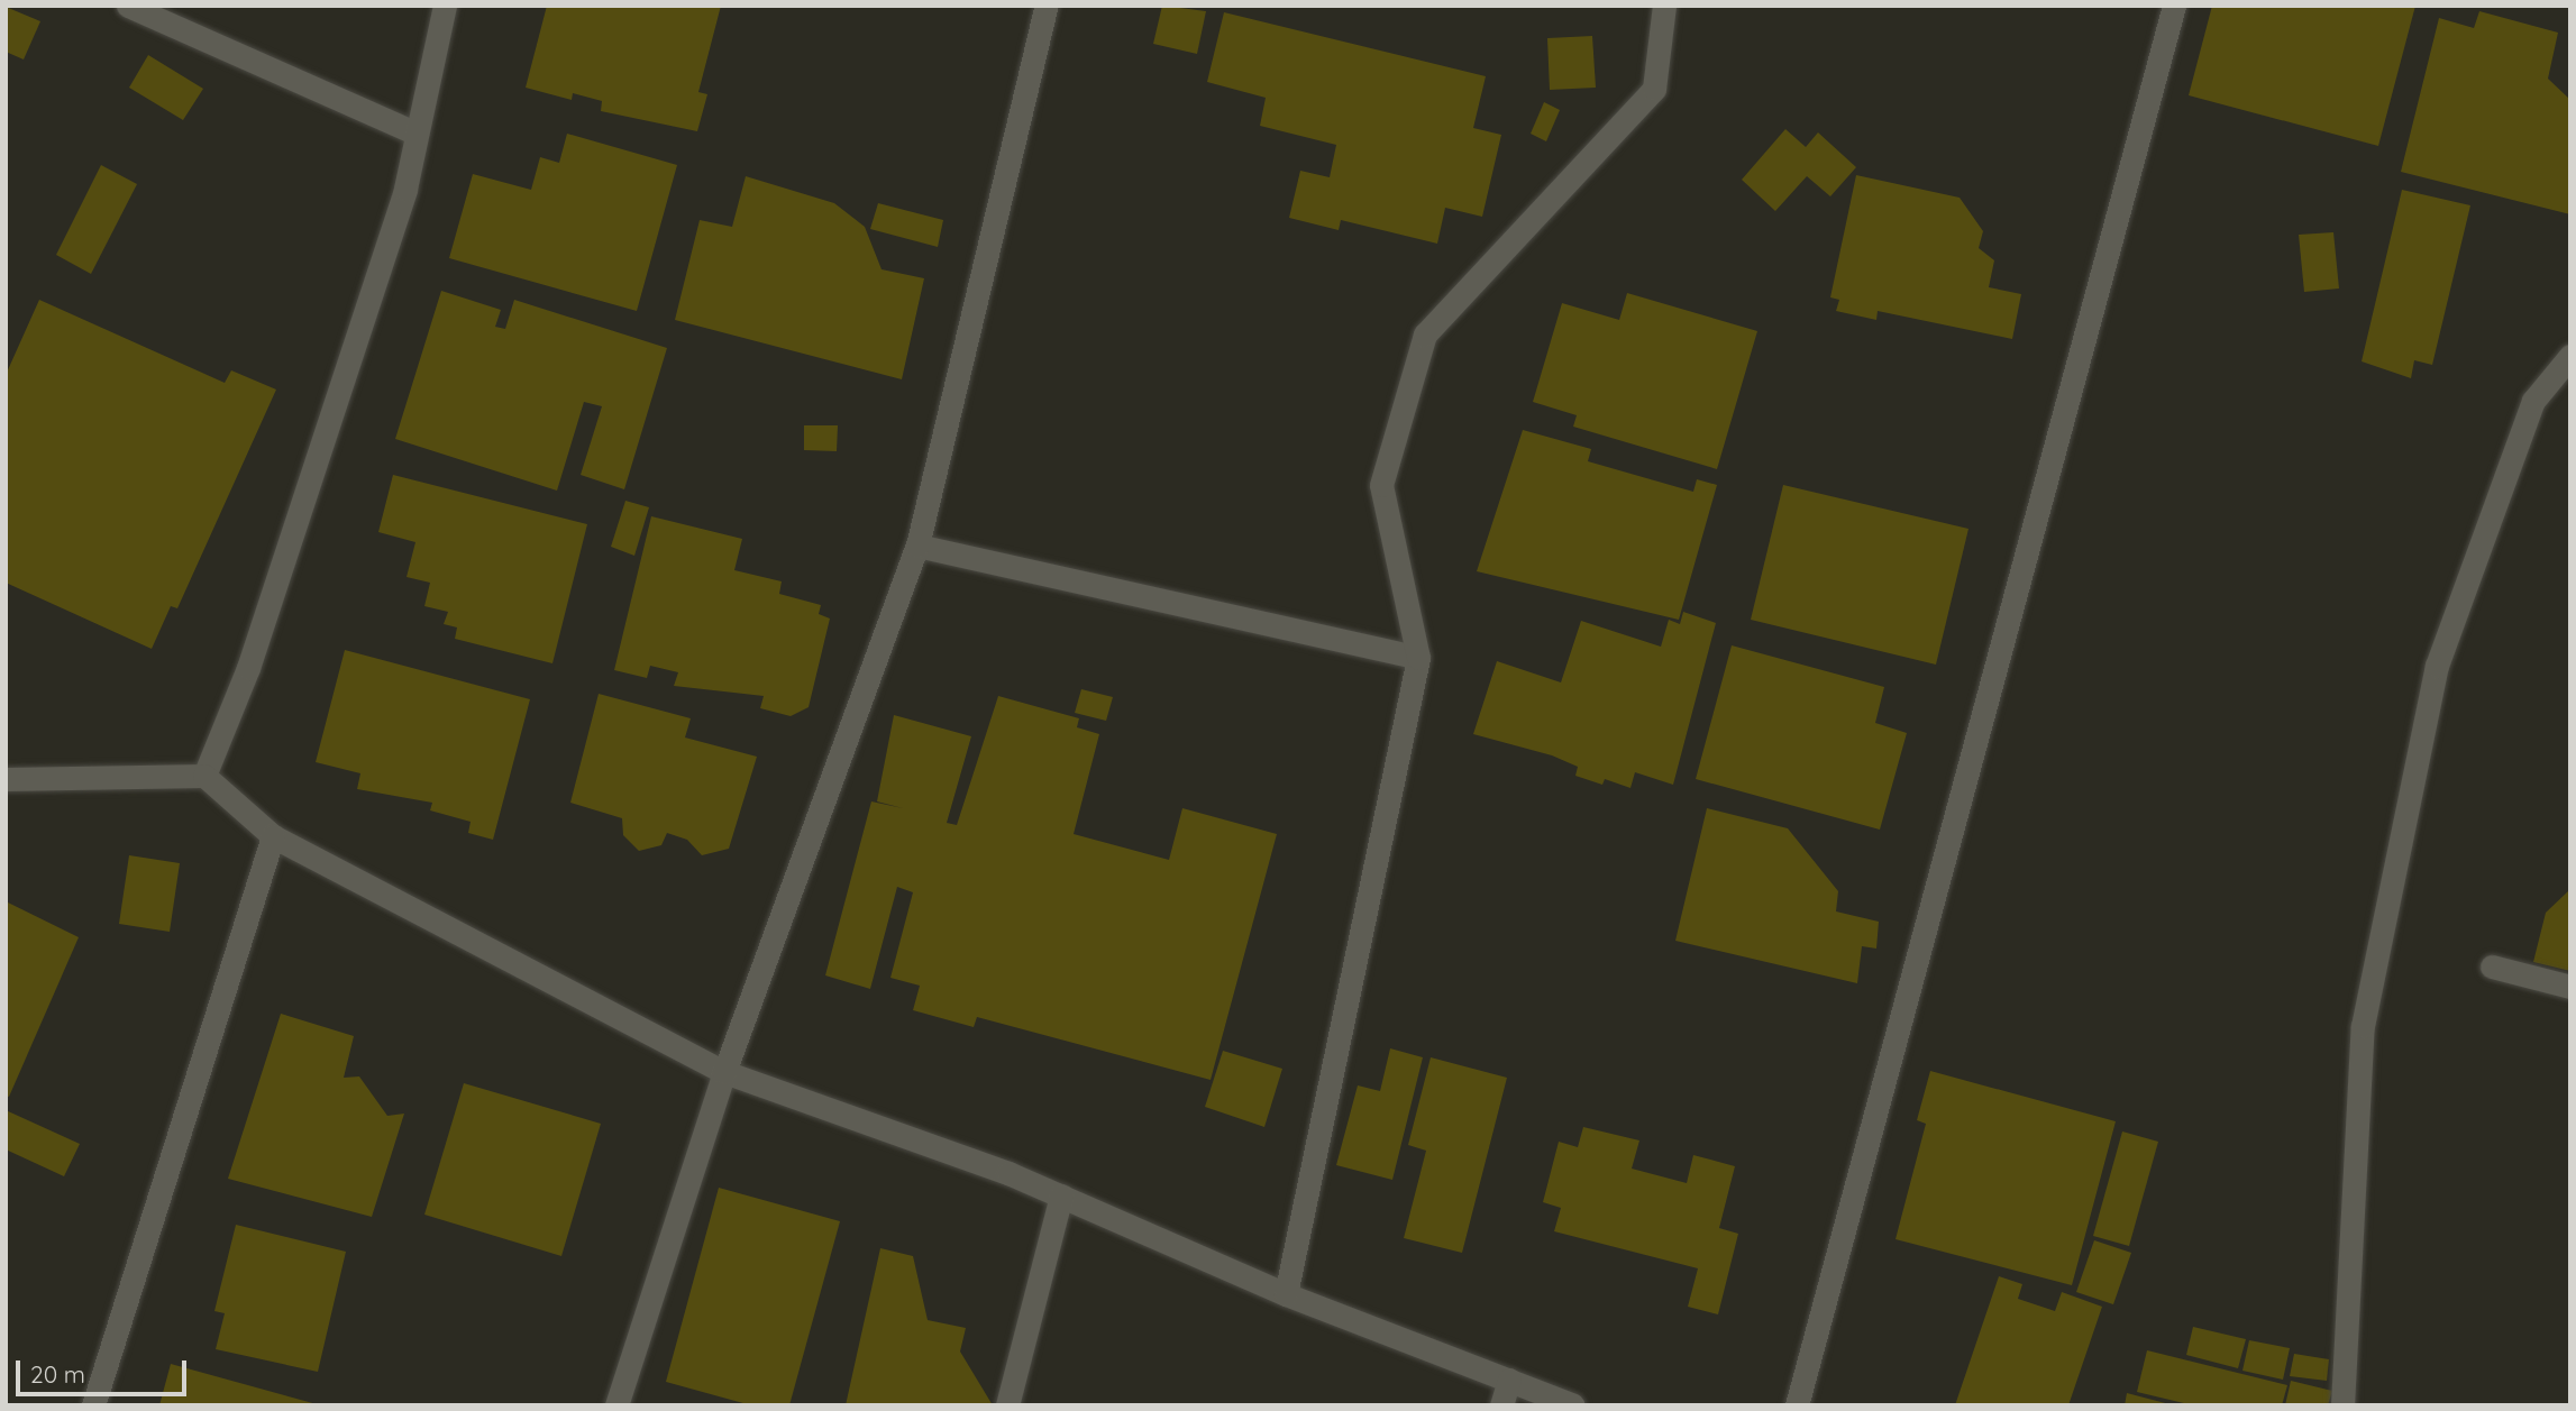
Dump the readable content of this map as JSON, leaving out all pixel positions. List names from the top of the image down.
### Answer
{
  "scale_bar": "20 m"
}
